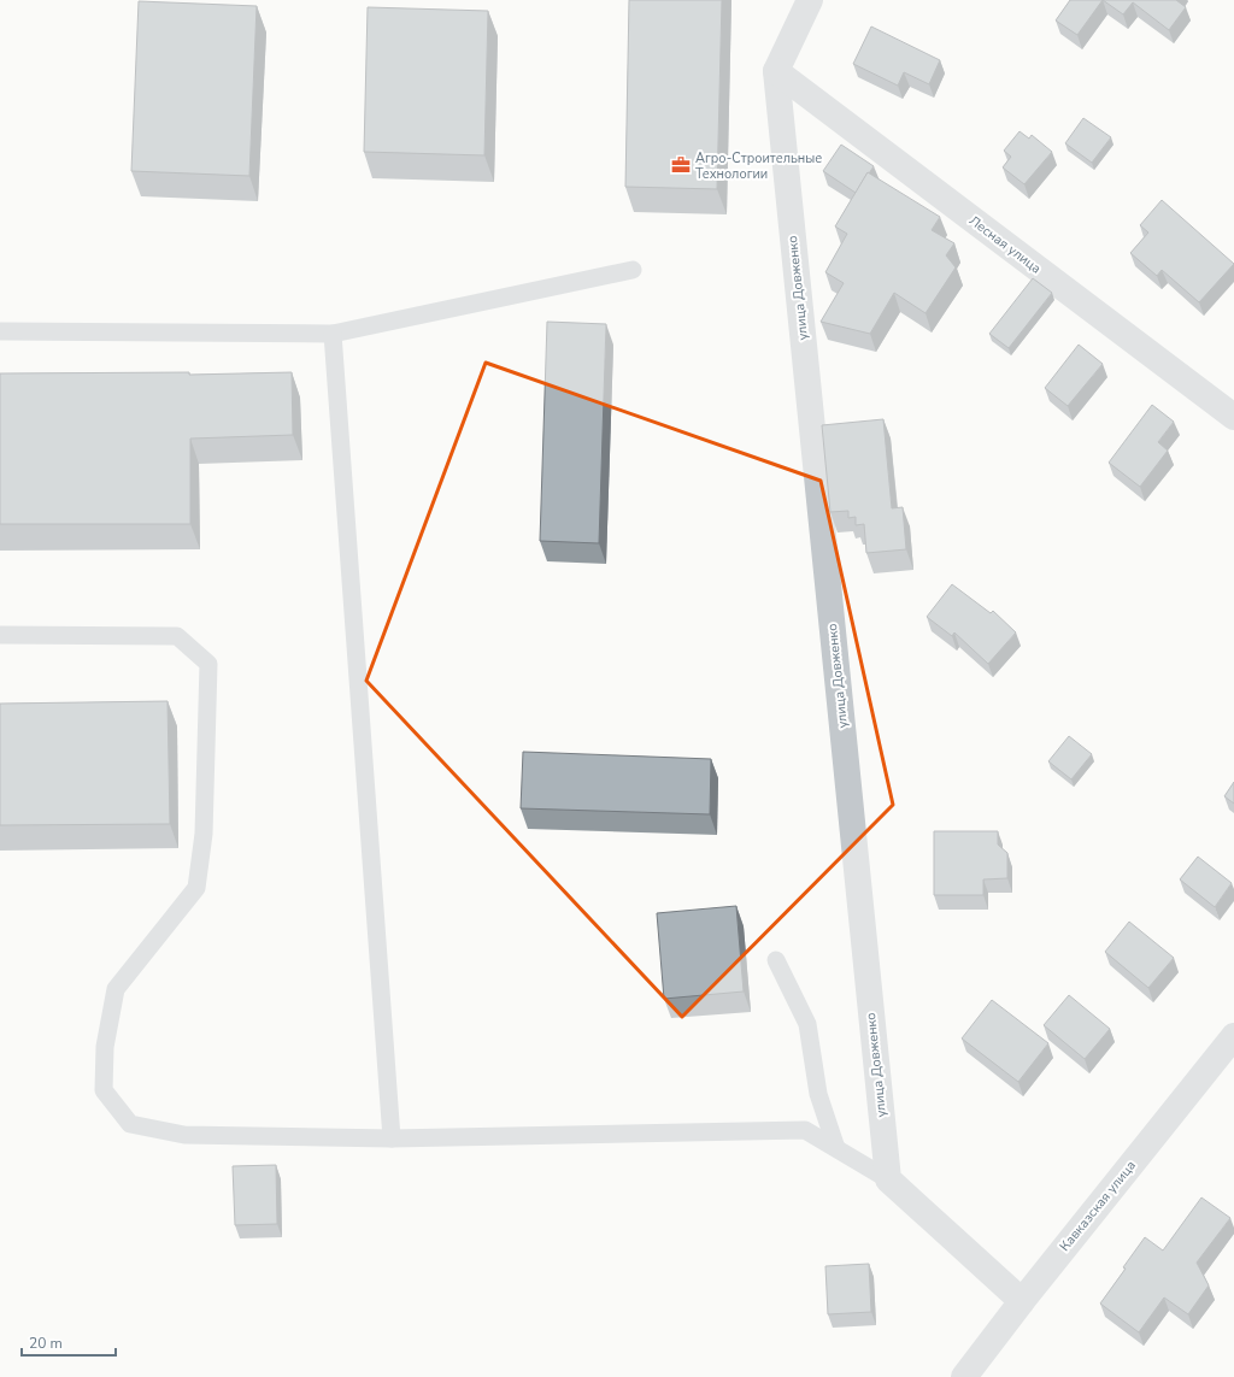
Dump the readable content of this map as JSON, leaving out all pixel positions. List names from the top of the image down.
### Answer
{
  "streets": {
    "street": ["Лесная улица", "улица Довженко", "Кавказская улица"]
  },
  "crossings": [
    ["Лесная улица", "улица Довженко"]
  ],
  "places": {
    "office": ["Агро-Строительные Технологии"]
  },
  "scale_bar": "20 m"
}
